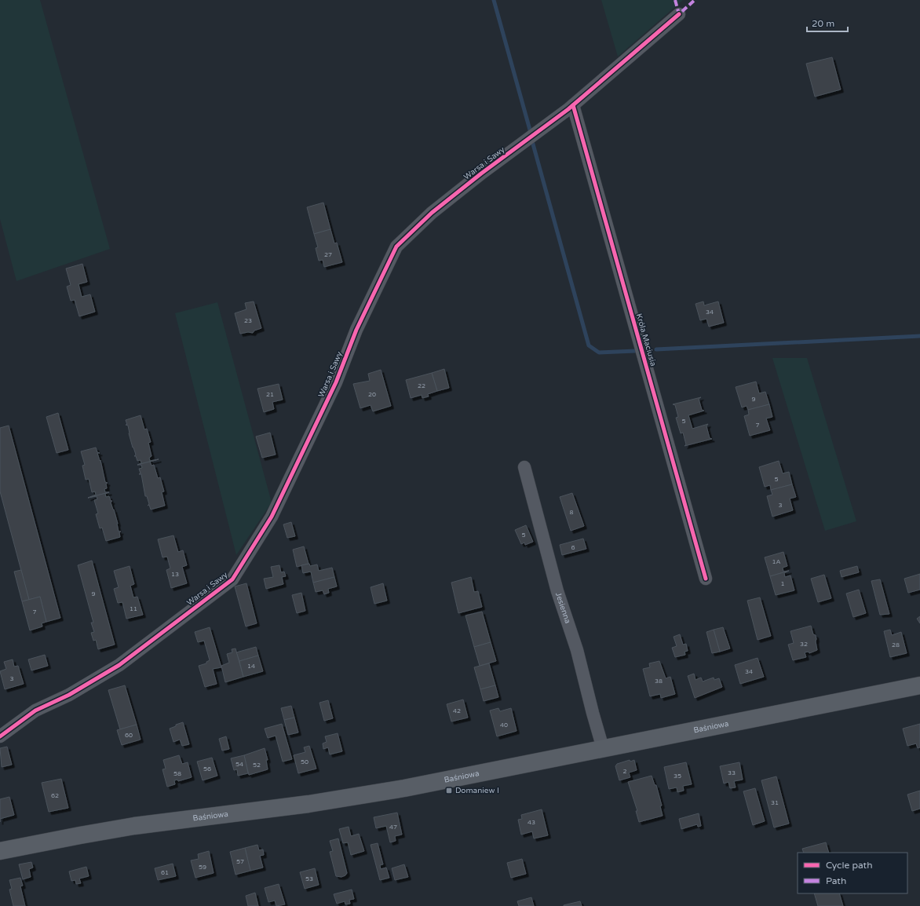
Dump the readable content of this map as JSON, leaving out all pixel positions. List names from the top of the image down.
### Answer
{
  "streets": {
    "main road": ["Baśniowa"],
    "street": ["Warsa i Sawy", "Króla Maciusia", "Jesienna"]
  },
  "crossings": [
    ["Warsa i Sawy", "Króla Maciusia"],
    ["Jesienna", "Baśniowa"]
  ],
  "places": {
    "transit": ["Domaniew I"]
  },
  "house_numbers": [
    "27",
    "34",
    "23",
    "22",
    "21",
    "20",
    "9",
    "5",
    "7",
    "5",
    "3",
    "8",
    "5",
    "6",
    "1A",
    "13",
    "1",
    "9",
    "11",
    "7",
    "32",
    "28",
    "14",
    "34",
    "3",
    "38",
    "42",
    "40",
    "60",
    "50",
    "54",
    "52",
    "56",
    "2",
    "33",
    "58",
    "35",
    "62",
    "31",
    "43",
    "47",
    "57",
    "59",
    "61",
    "53"
  ],
  "legend": ["Cycle path", "Path"],
  "scale_bar": "20 m"
}
